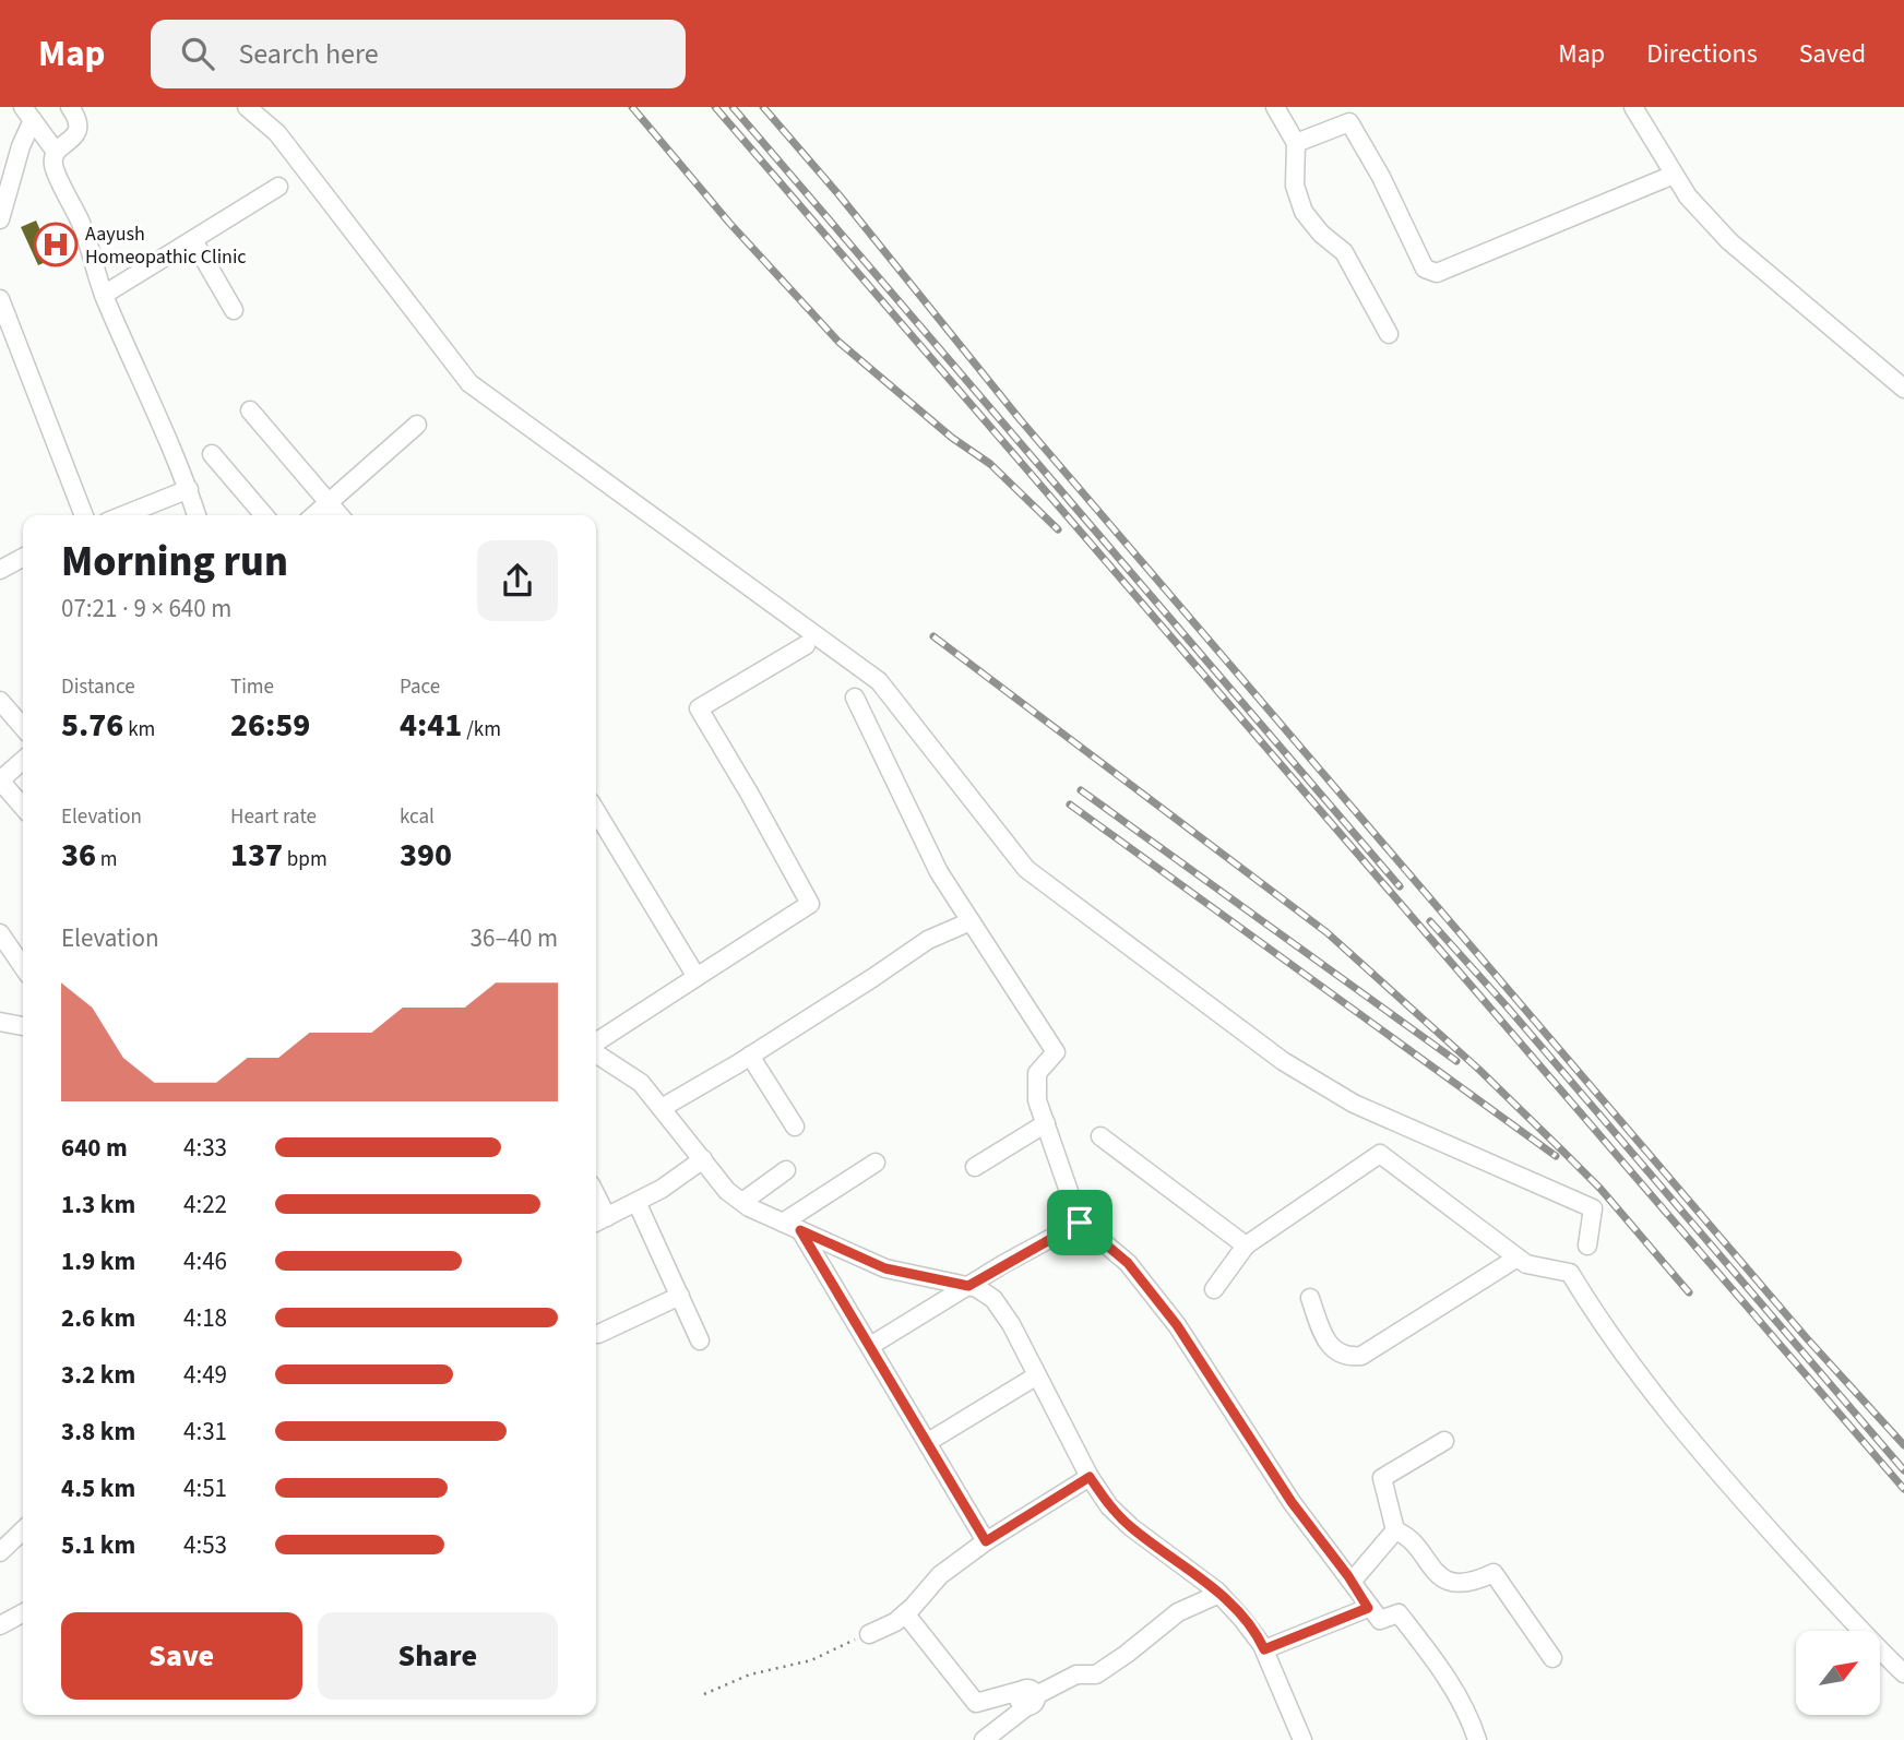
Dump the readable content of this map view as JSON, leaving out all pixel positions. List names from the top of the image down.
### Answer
{
  "places": {
    "hospital": ["Aayush Homeopathic Clinic"]
  },
  "north": "top right",
  "page": {
    "header": "Map",
    "search": "Search here",
    "nav": ["Map", "Directions", "Saved"],
    "heading": ["Morning run", "07:21 · 9 × 640 m"],
    "stats": [
      ["Distance", "5.76 km"],
      ["Time", "26:59"],
      ["Pace", "4:41 /km"],
      ["Elevation", "36 m"],
      ["Heart rate", "137 bpm"],
      ["kcal", "390"]
    ],
    "chart": ["Elevation", "36–40 m"],
    "list": [
      {
        "name": "640 m",
        "note": "4:33"
      },
      {
        "name": "1.3 km",
        "note": "4:22"
      },
      {
        "name": "1.9 km",
        "note": "4:46"
      },
      {
        "name": "2.6 km",
        "note": "4:18"
      },
      {
        "name": "3.2 km",
        "note": "4:49"
      },
      {
        "name": "3.8 km",
        "note": "4:31"
      },
      {
        "name": "4.5 km",
        "note": "4:51"
      },
      {
        "name": "5.1 km",
        "note": "4:53"
      }
    ],
    "buttons": ["Save", "Share"]
  }
}
